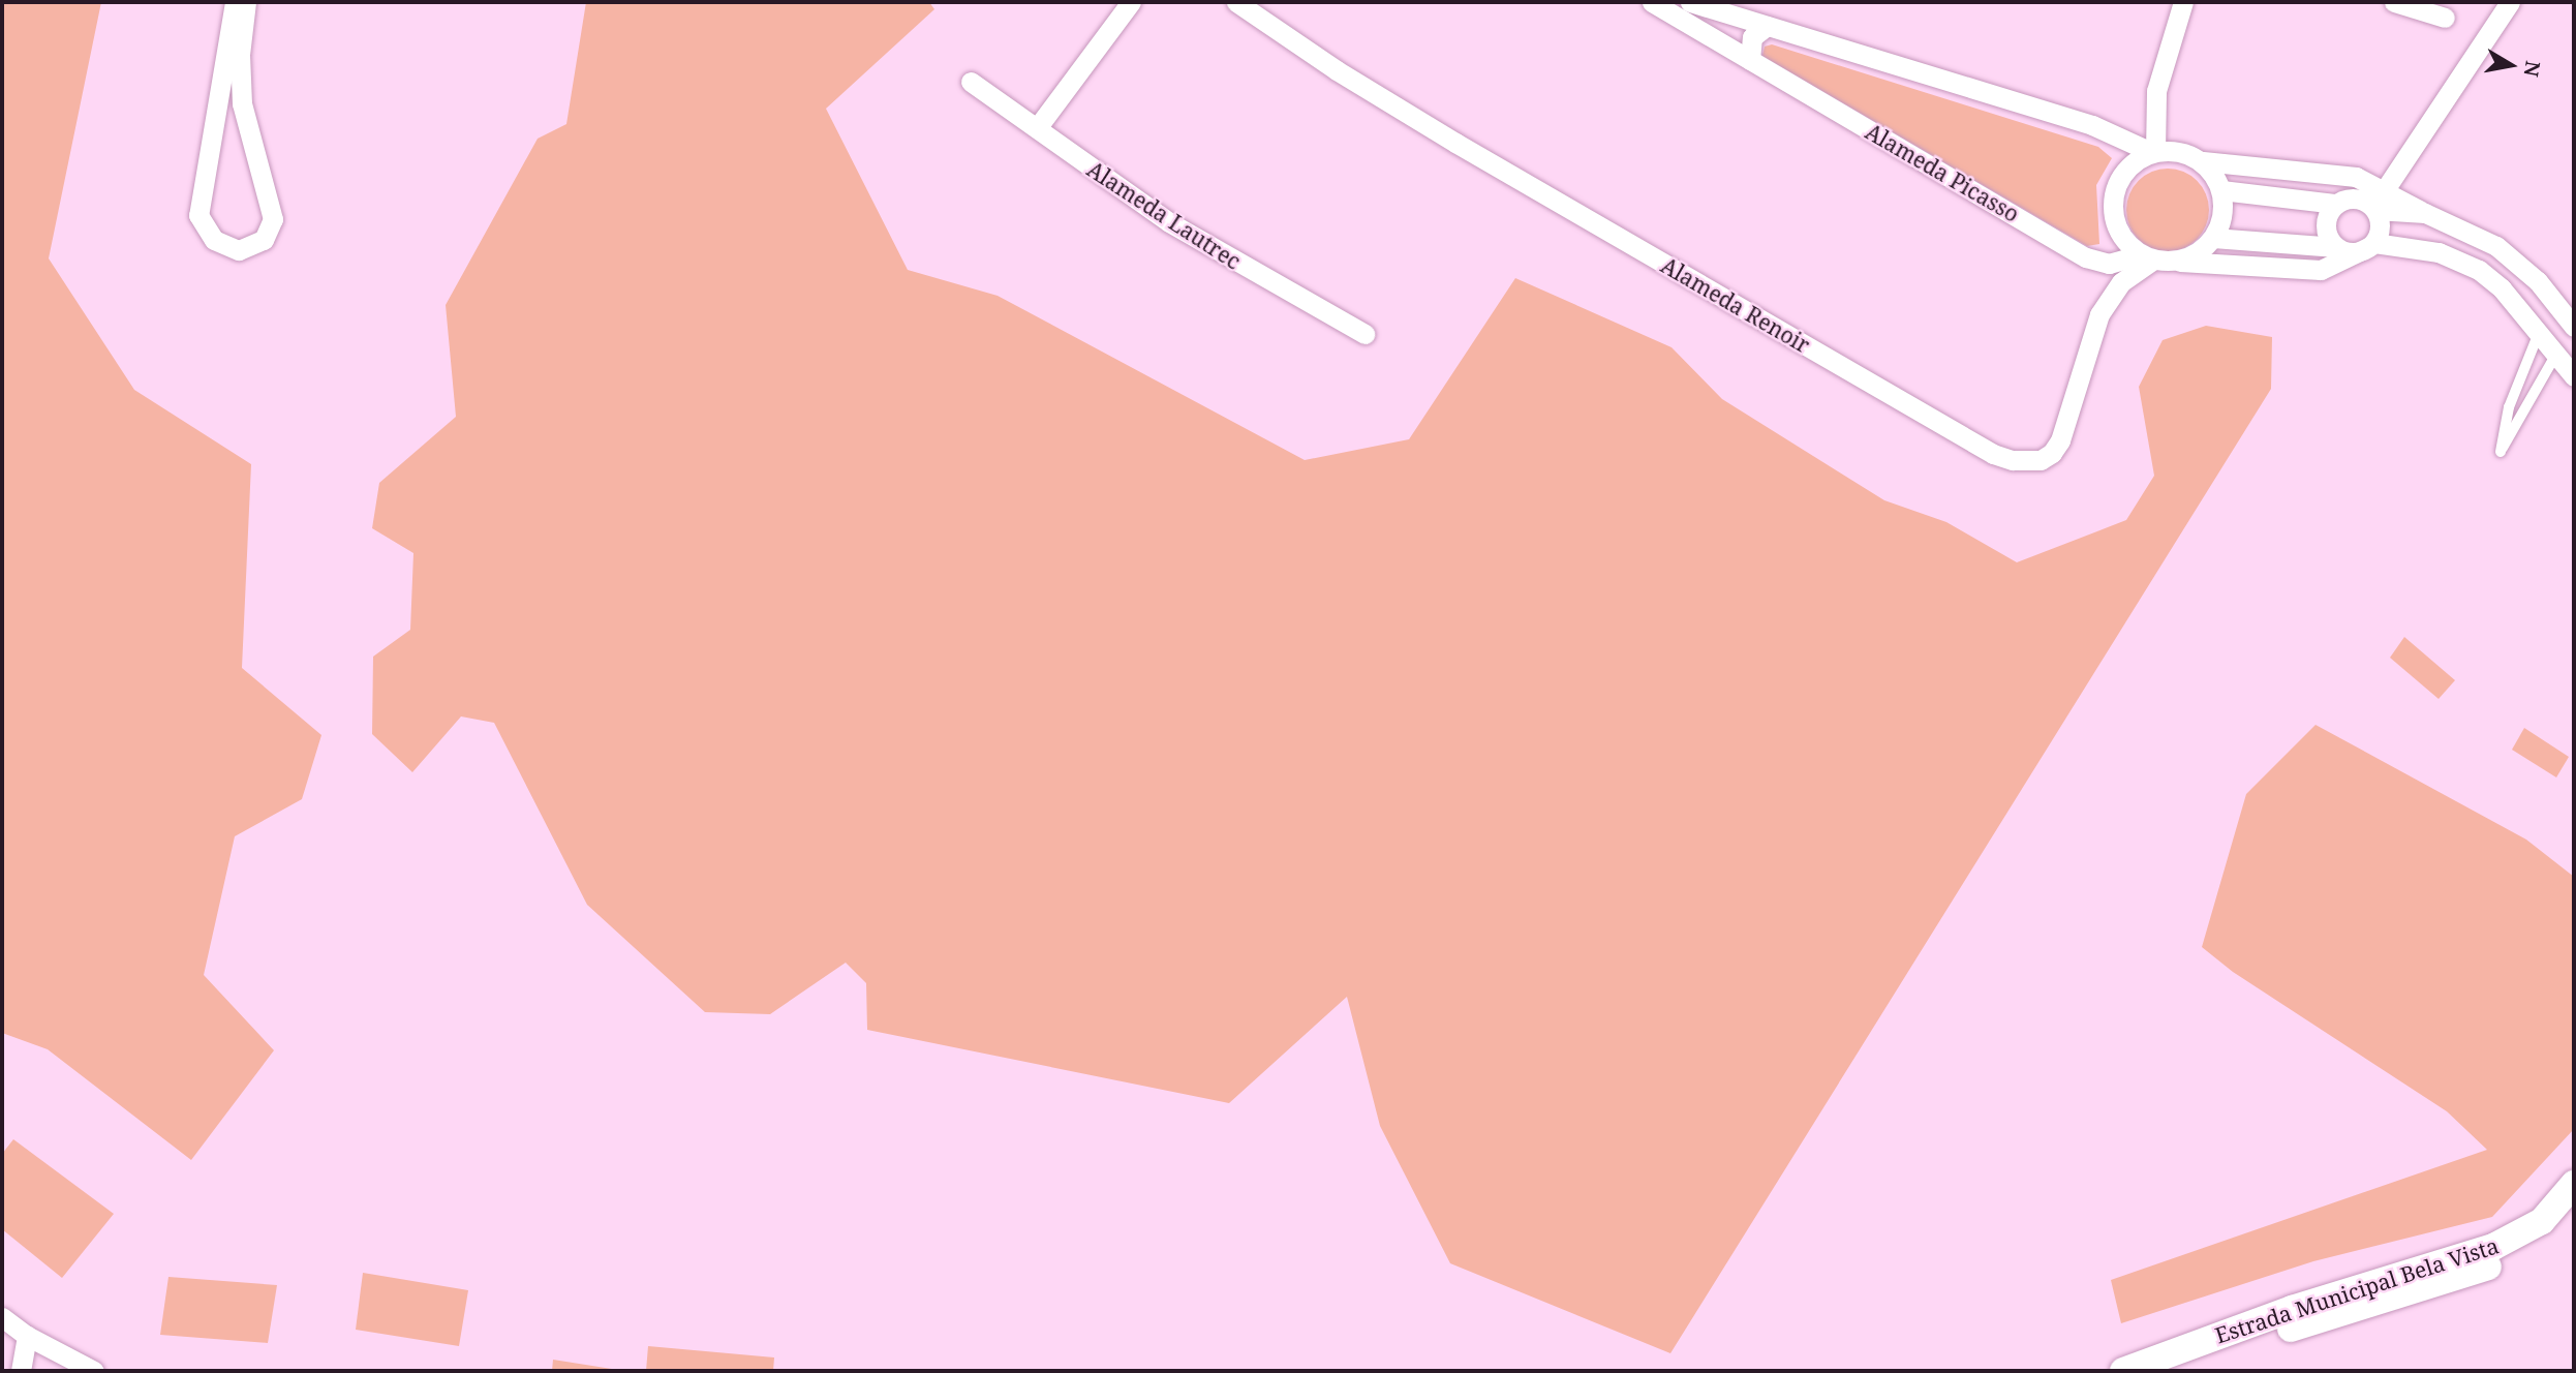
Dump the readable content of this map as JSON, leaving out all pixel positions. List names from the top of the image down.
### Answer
{
  "streets": {
    "main road": ["Estrada Municipal Bela Vista"],
    "street": ["Alameda Picasso", "Alameda Lautrec", "Alameda Renoir"]
  },
  "crossings": [
    ["Alameda Picasso", "Alameda Renoir"]
  ],
  "north": "right"
}
